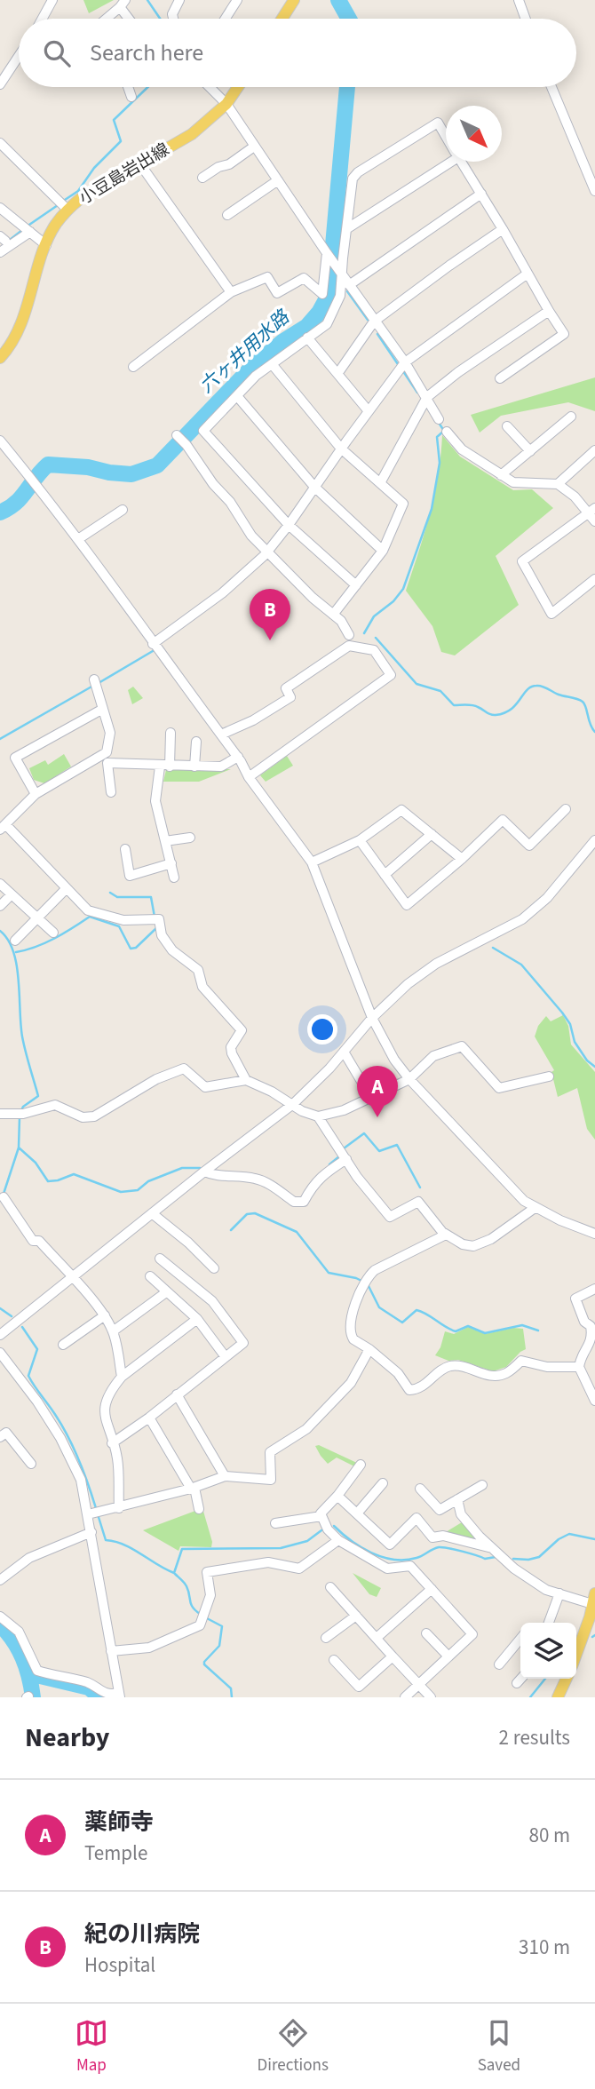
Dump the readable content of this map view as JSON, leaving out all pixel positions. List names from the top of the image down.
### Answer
{
  "streets": {
    "main road": ["小豆島岩出線"]
  },
  "water": ["六ヶ井用水路"],
  "north": "bottom right",
  "page": {
    "search": "Search here",
    "pins": ["B", "A"],
    "heading": ["Nearby", "2 results"],
    "list": [
      {
        "mark": "A",
        "name": "薬師寺",
        "note": "Temple",
        "value": "80 m"
      },
      {
        "mark": "B",
        "name": "紀の川病院",
        "note": "Hospital",
        "value": "310 m"
      }
    ],
    "nav": ["Map", "Directions", "Saved"]
  }
}
